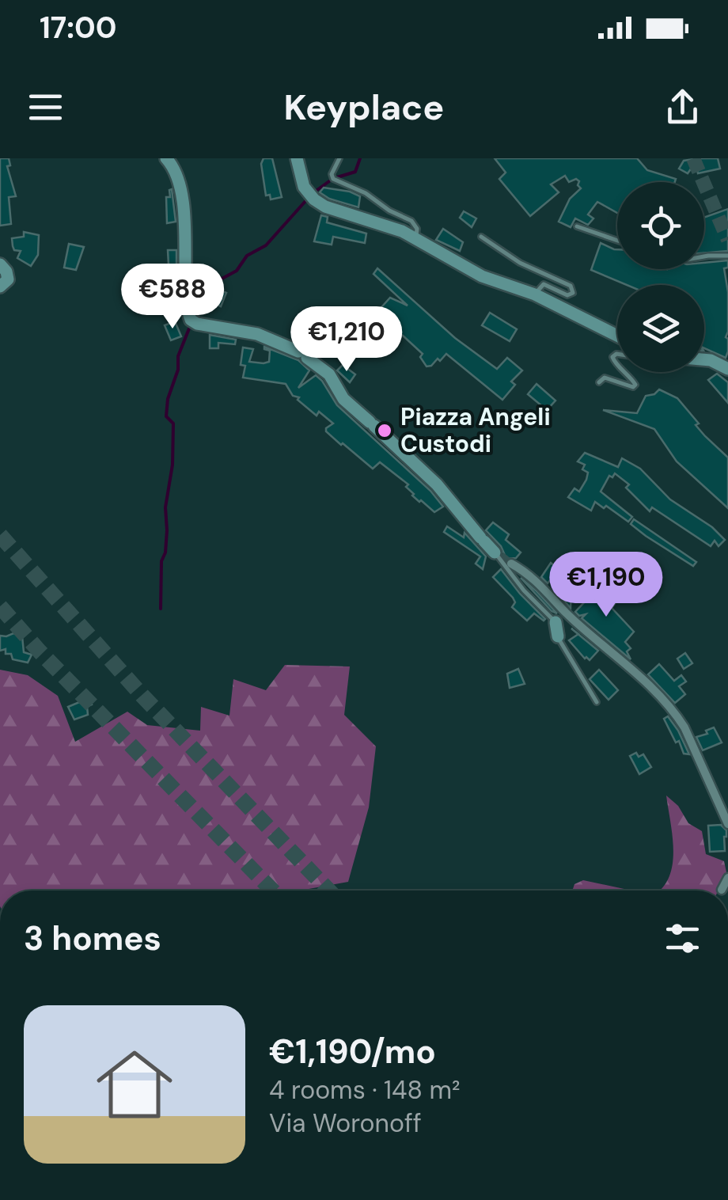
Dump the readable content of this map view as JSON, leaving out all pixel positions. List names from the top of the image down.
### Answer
{
  "places": ["Piazza Angeli Custodi"],
  "page": {
    "status": "17:00",
    "header": "Keyplace",
    "price": ["€588", "€1,210", "€1,190"],
    "heading": "3 homes",
    "list": [
      {
        "name": "€1,190/mo",
        "note": "4 rooms · 148 m² · Via Woronoff"
      }
    ]
  }
}
